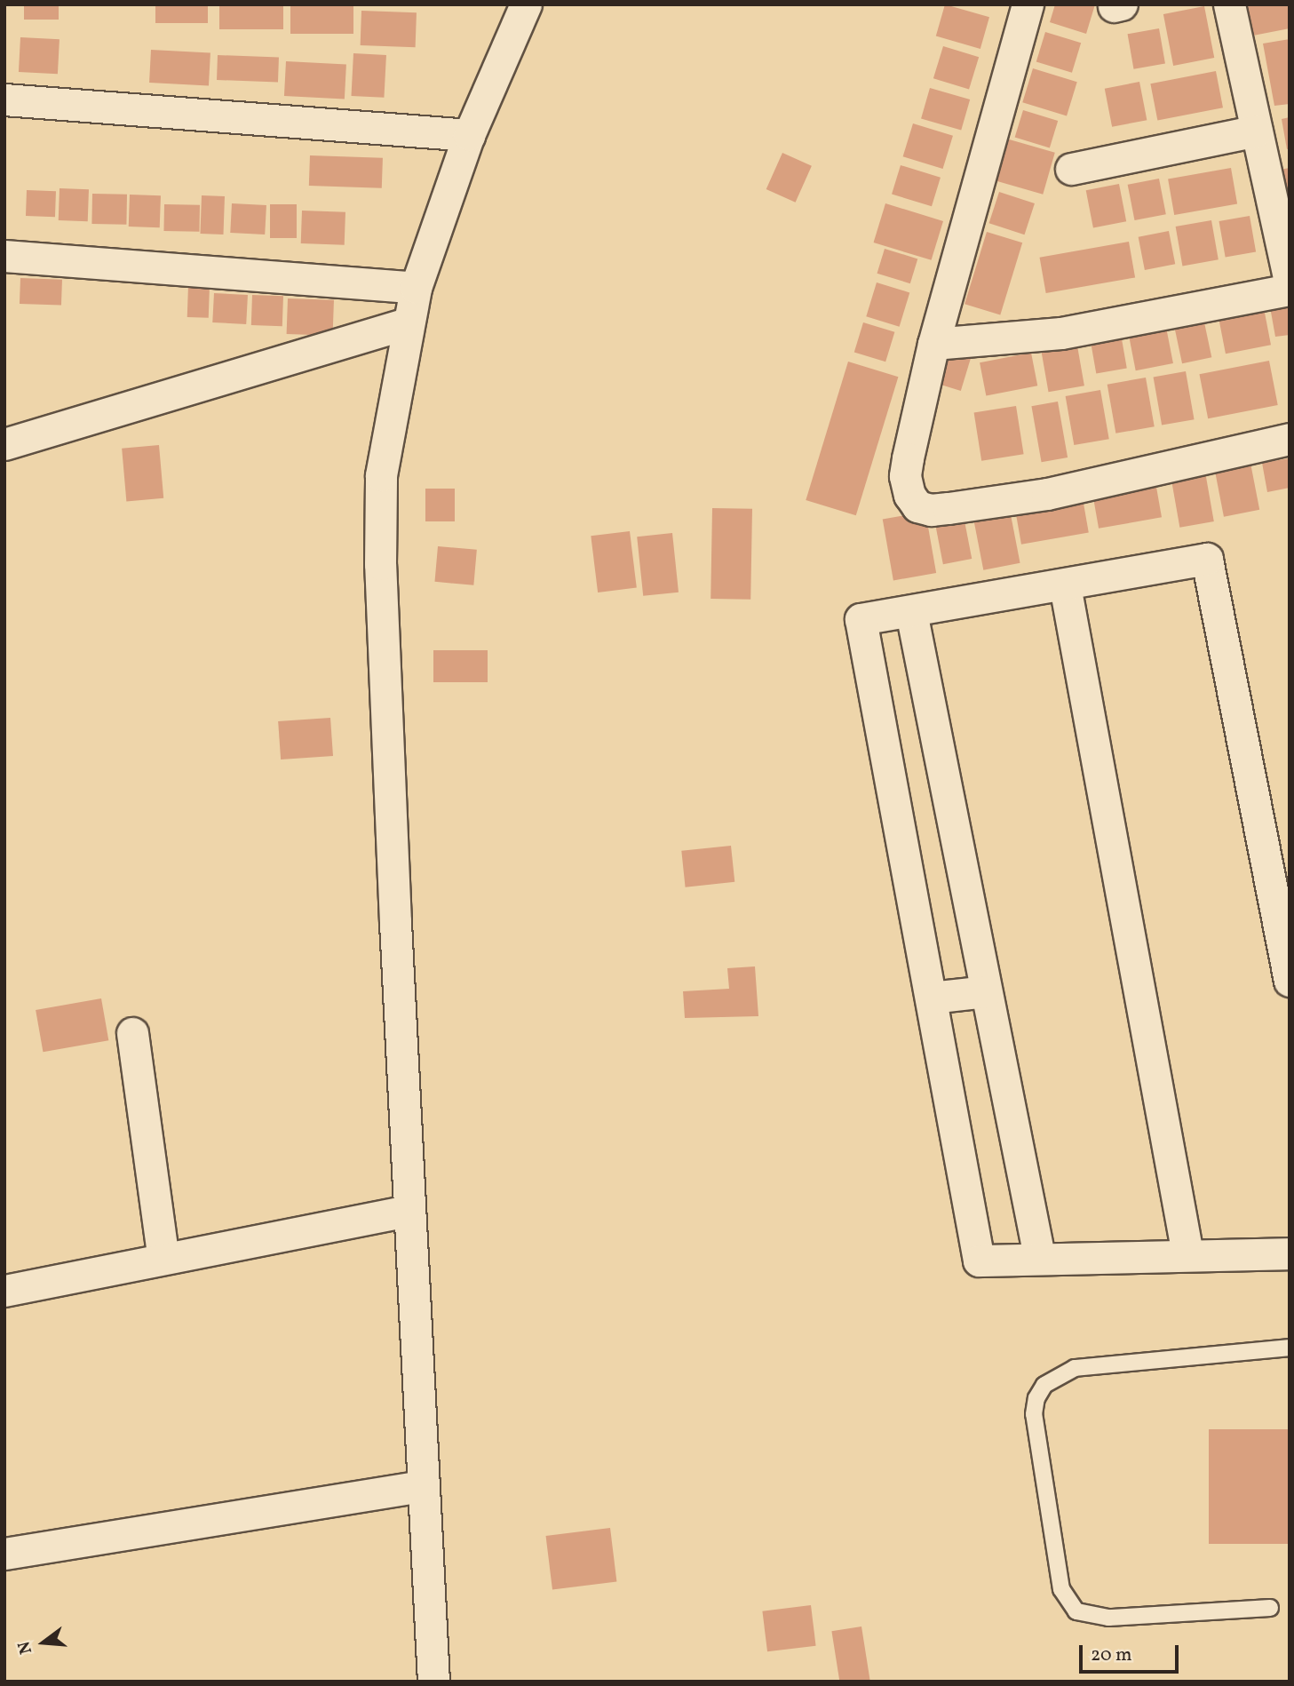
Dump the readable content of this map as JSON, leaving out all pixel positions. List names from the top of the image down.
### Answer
{
  "scale_bar": "20 m",
  "north": "left"
}
